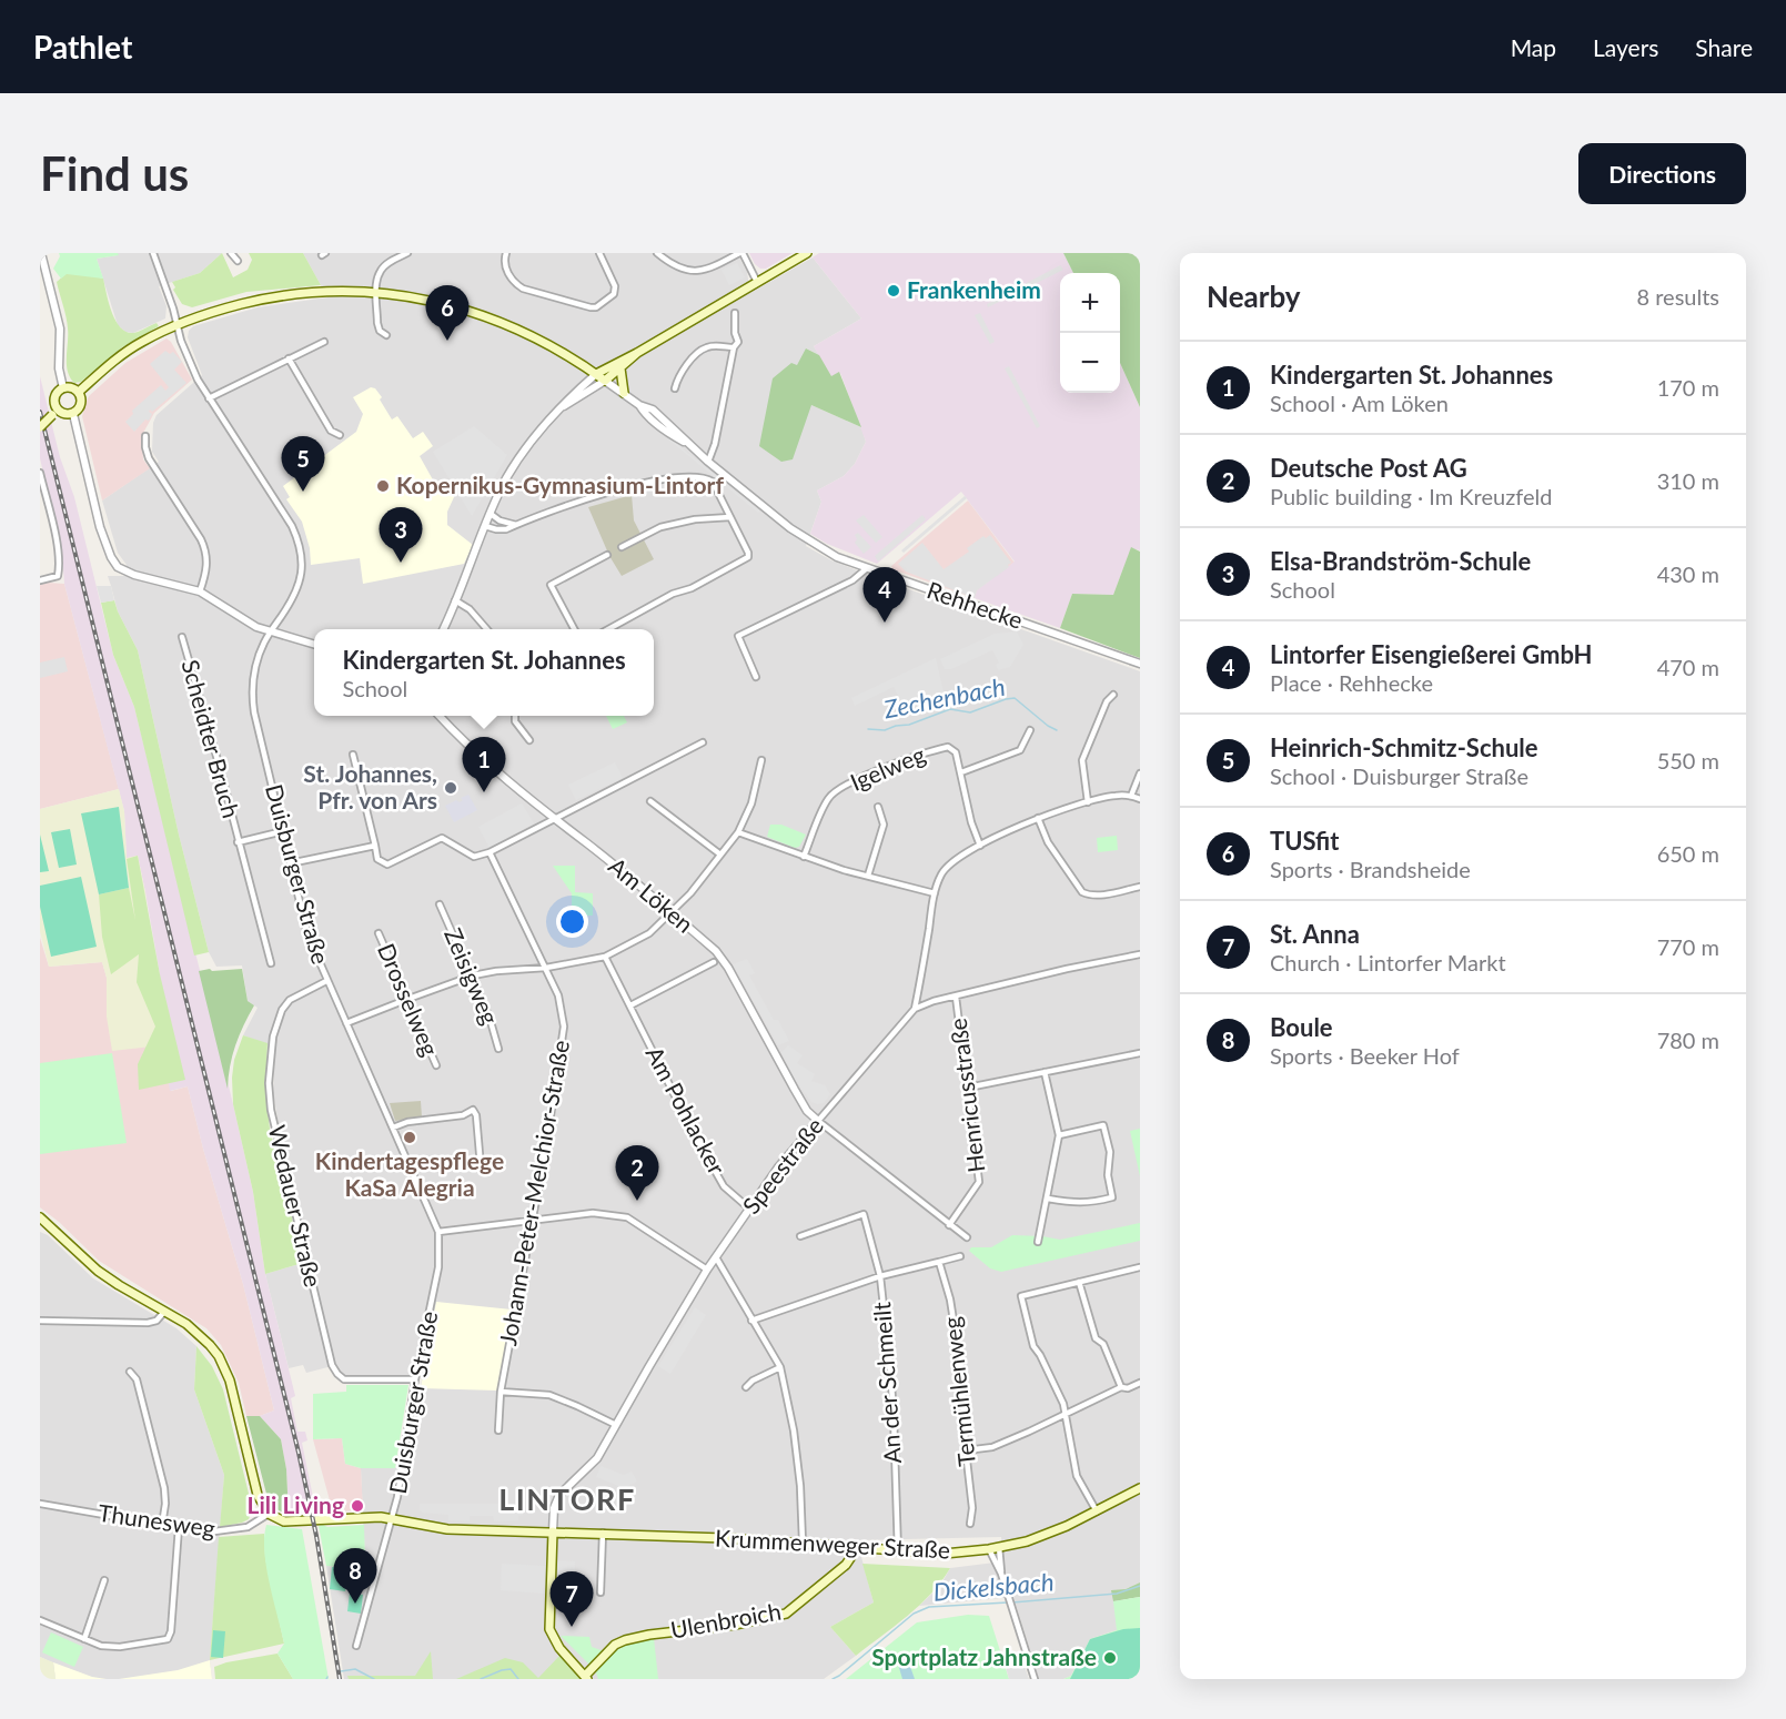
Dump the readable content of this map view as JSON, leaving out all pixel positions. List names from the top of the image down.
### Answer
{
  "streets": {
    "main road": ["Rehhecke", "Krummenweger Straße", "Ulenbroich"],
    "street": [
      "Scheidter Bruch",
      "Igelweg",
      "Duisburger Straße",
      "Am Löken",
      "Zeisigweg",
      "Drosselweg",
      "Henricusstraße",
      "Am Pohlacker",
      "Speestraße",
      "Johann-Peter-Melchior-Straße",
      "Wedauer Straße",
      "An der Schmeilt",
      "Termühlenweg",
      "Thunesweg"
    ]
  },
  "crossings": [
    ["Rehhecke", "Duisburger Straße"],
    ["Scheidter Bruch", "Duisburger Straße"],
    ["Duisburger Straße", "Wedauer Straße"],
    ["Duisburger Straße", "Krummenweger Straße"],
    ["Am Löken", "Speestraße"],
    ["Am Pohlacker", "Speestraße"],
    ["Speestraße", "Krummenweger Straße"],
    ["An der Schmeilt", "Krummenweger Straße"],
    ["Krummenweger Straße", "Ulenbroich"]
  ],
  "districts": ["LINTORF"],
  "water": ["Zechenbach", "Dickelsbach"],
  "places": [
    "Frankenheim",
    "Kopernikus-Gymnasium-Lintorf",
    "St. Johannes, Pfr. von Ars",
    "Kindertagespflege KaSa Alegria",
    "Lili Living",
    "Sportplatz Jahnstraße"
  ],
  "page": {
    "header": "Pathlet",
    "nav": ["Map", "Layers", "Share"],
    "buttons": "Directions",
    "title": "Find us",
    "heading": ["Nearby", "8 results"],
    "map_buttons": ["+", "−"],
    "pins": [
      "6",
      "5",
      "3",
      "4",
      "1",
      "2",
      "8",
      "7"
    ],
    "list": [
      {
        "mark": "1",
        "name": "Kindergarten St. Johannes",
        "note": "School · Am Löken",
        "value": "170 m"
      },
      {
        "mark": "2",
        "name": "Deutsche Post AG",
        "note": "Public building · Im Kreuzfeld",
        "value": "310 m"
      },
      {
        "mark": "3",
        "name": "Elsa-Brandström-Schule",
        "note": "School",
        "value": "430 m"
      },
      {
        "mark": "4",
        "name": "Lintorfer Eisengießerei GmbH",
        "note": "Place · Rehhecke",
        "value": "470 m"
      },
      {
        "mark": "5",
        "name": "Heinrich-Schmitz-Schule",
        "note": "School · Duisburger Straße",
        "value": "550 m"
      },
      {
        "mark": "6",
        "name": "TUSfit",
        "note": "Sports · Brandsheide",
        "value": "650 m"
      },
      {
        "mark": "7",
        "name": "St. Anna",
        "note": "Church · Lintorfer Markt",
        "value": "770 m"
      },
      {
        "mark": "8",
        "name": "Boule",
        "note": "Sports · Beeker Hof",
        "value": "780 m"
      }
    ],
    "popup": ["Kindergarten St. Johannes", "School"]
  }
}
